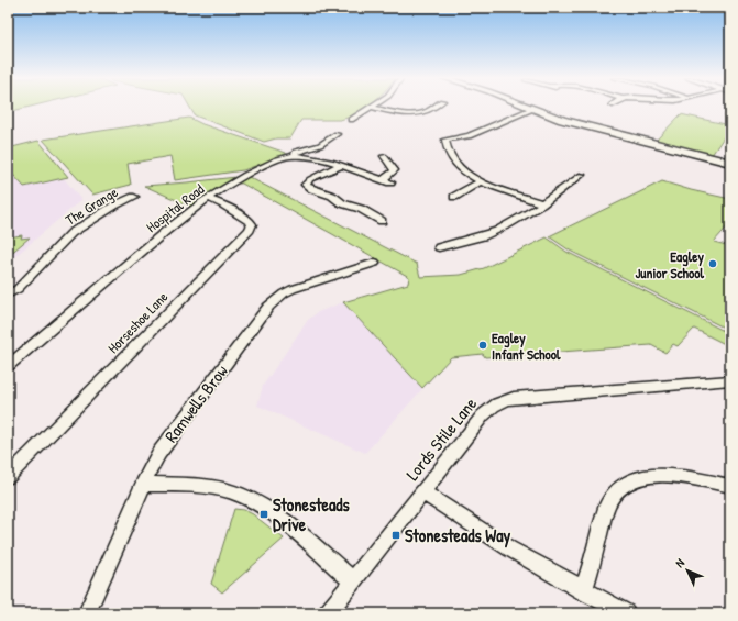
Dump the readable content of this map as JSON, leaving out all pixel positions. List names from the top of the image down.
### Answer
{
  "streets": {
    "street": [
      "The Grange",
      "Hospital Road",
      "Horseshoe Lane",
      "Ramwells Brow",
      "Lords Stile Lane"
    ]
  },
  "crossings": [
    ["Hospital Road", "Horseshoe Lane"]
  ],
  "places": {
    "other": ["Eagley Junior School", "Eagley Infant School"],
    "transit": ["Stonesteads Drive", "Stonesteads Way"]
  },
  "north": "top left"
}
